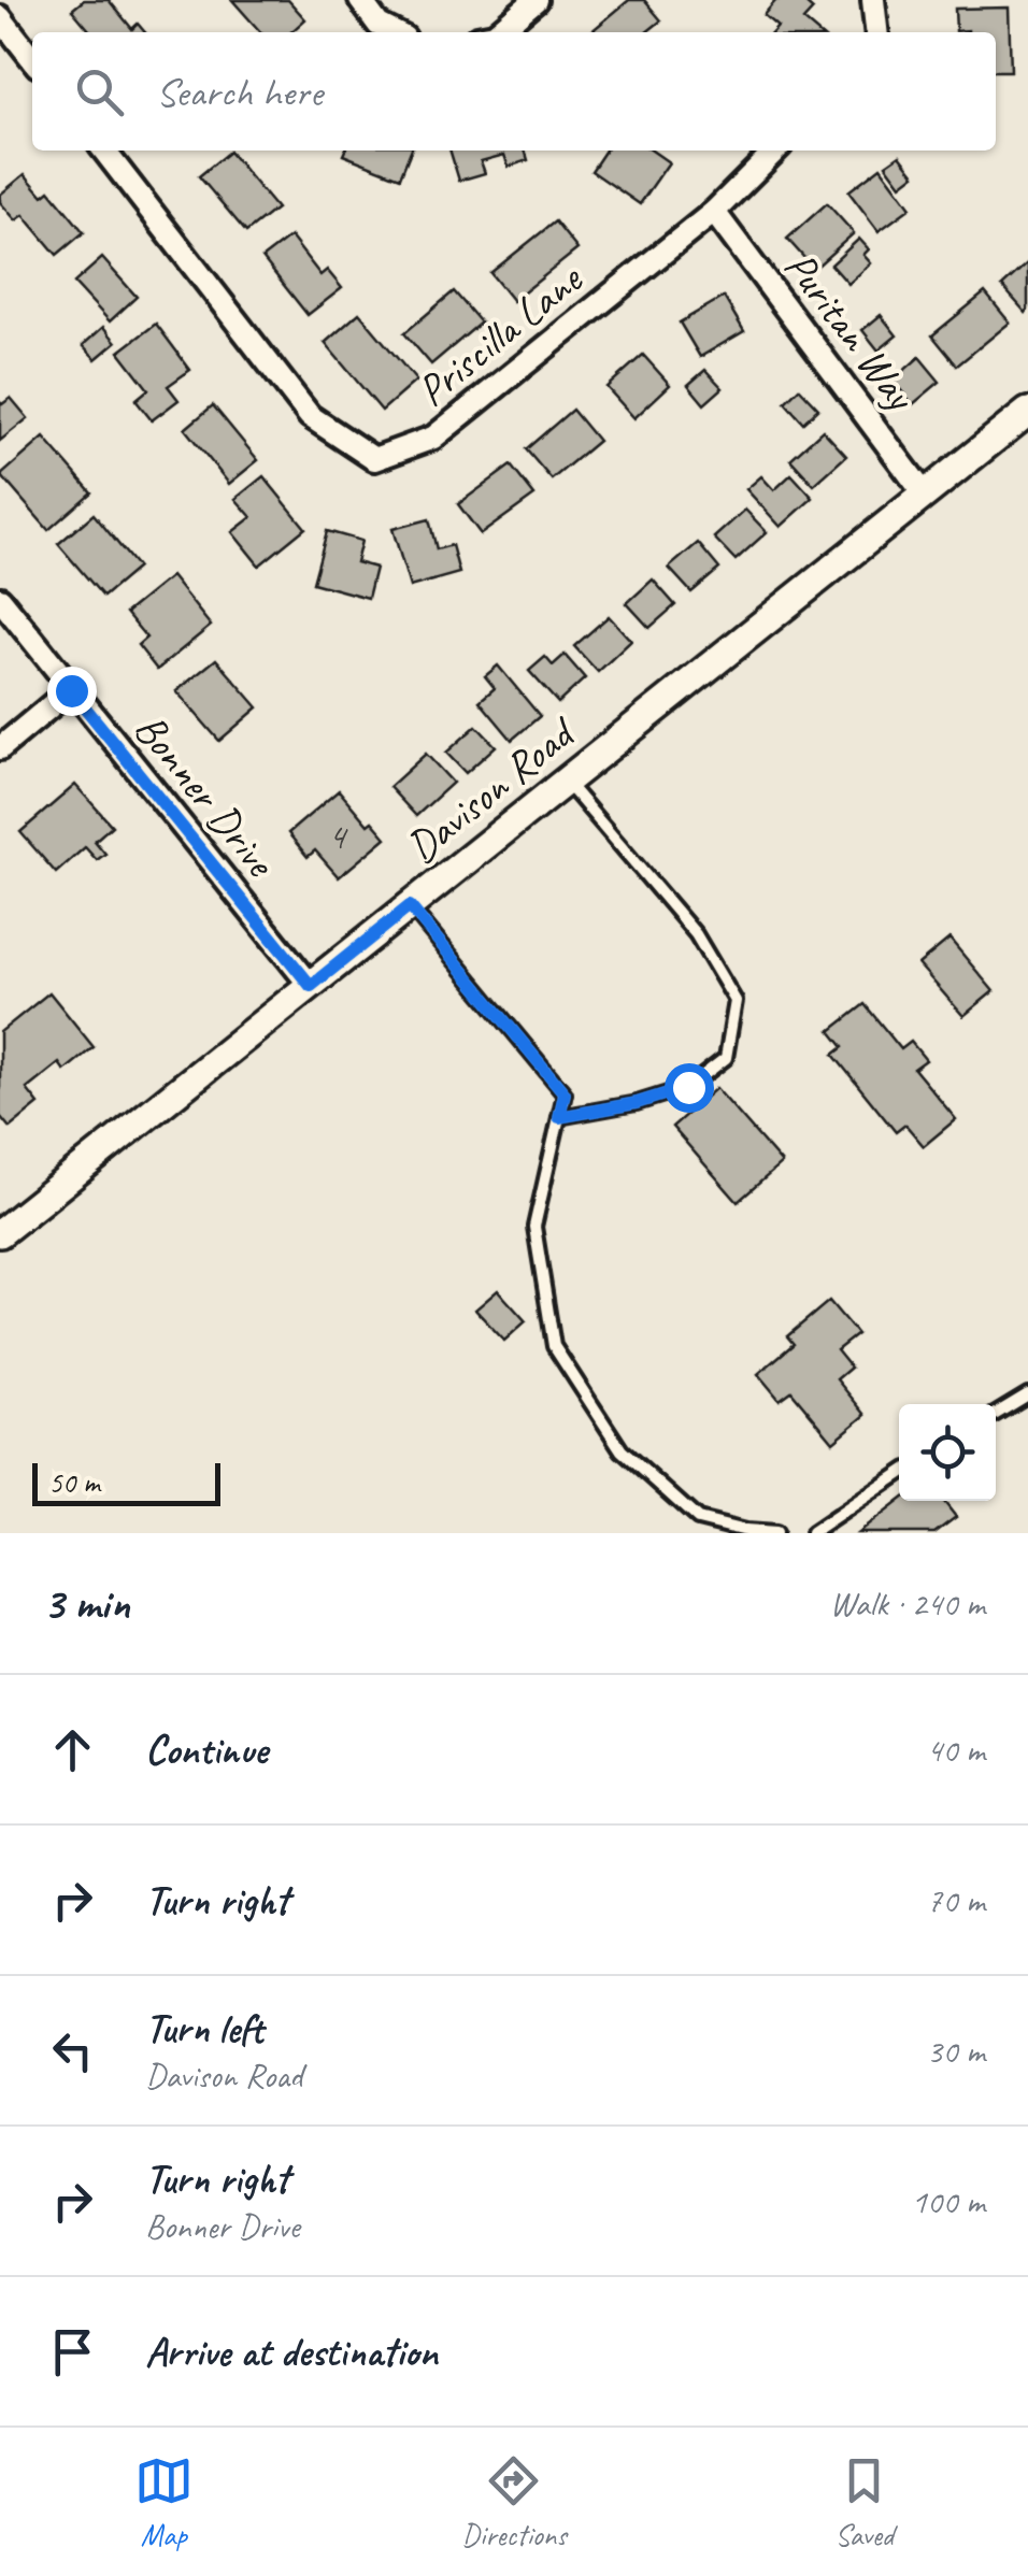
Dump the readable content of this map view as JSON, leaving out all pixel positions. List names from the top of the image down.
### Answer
{
  "streets": {
    "street": [
      "Puritan Way",
      "Priscilla Lane",
      "Davison Road",
      "Bonner Drive"
    ]
  },
  "crossings": [
    ["Puritan Way", "Priscilla Lane"],
    ["Puritan Way", "Davison Road"],
    ["Davison Road", "Bonner Drive"]
  ],
  "house_numbers": ["4"],
  "scale_bar": "50 m",
  "page": {
    "search": "Search here",
    "scale": "50 m",
    "heading": ["3 min", "Walk · 240 m"],
    "list": [
      ["Continue", "40 m"],
      ["Turn right", "70 m"],
      ["Turn left", "Davison Road", "30 m"],
      ["Turn right", "Bonner Drive", "100 m"],
      "Arrive at destination"
    ],
    "nav": ["Map", "Directions", "Saved"]
  }
}
